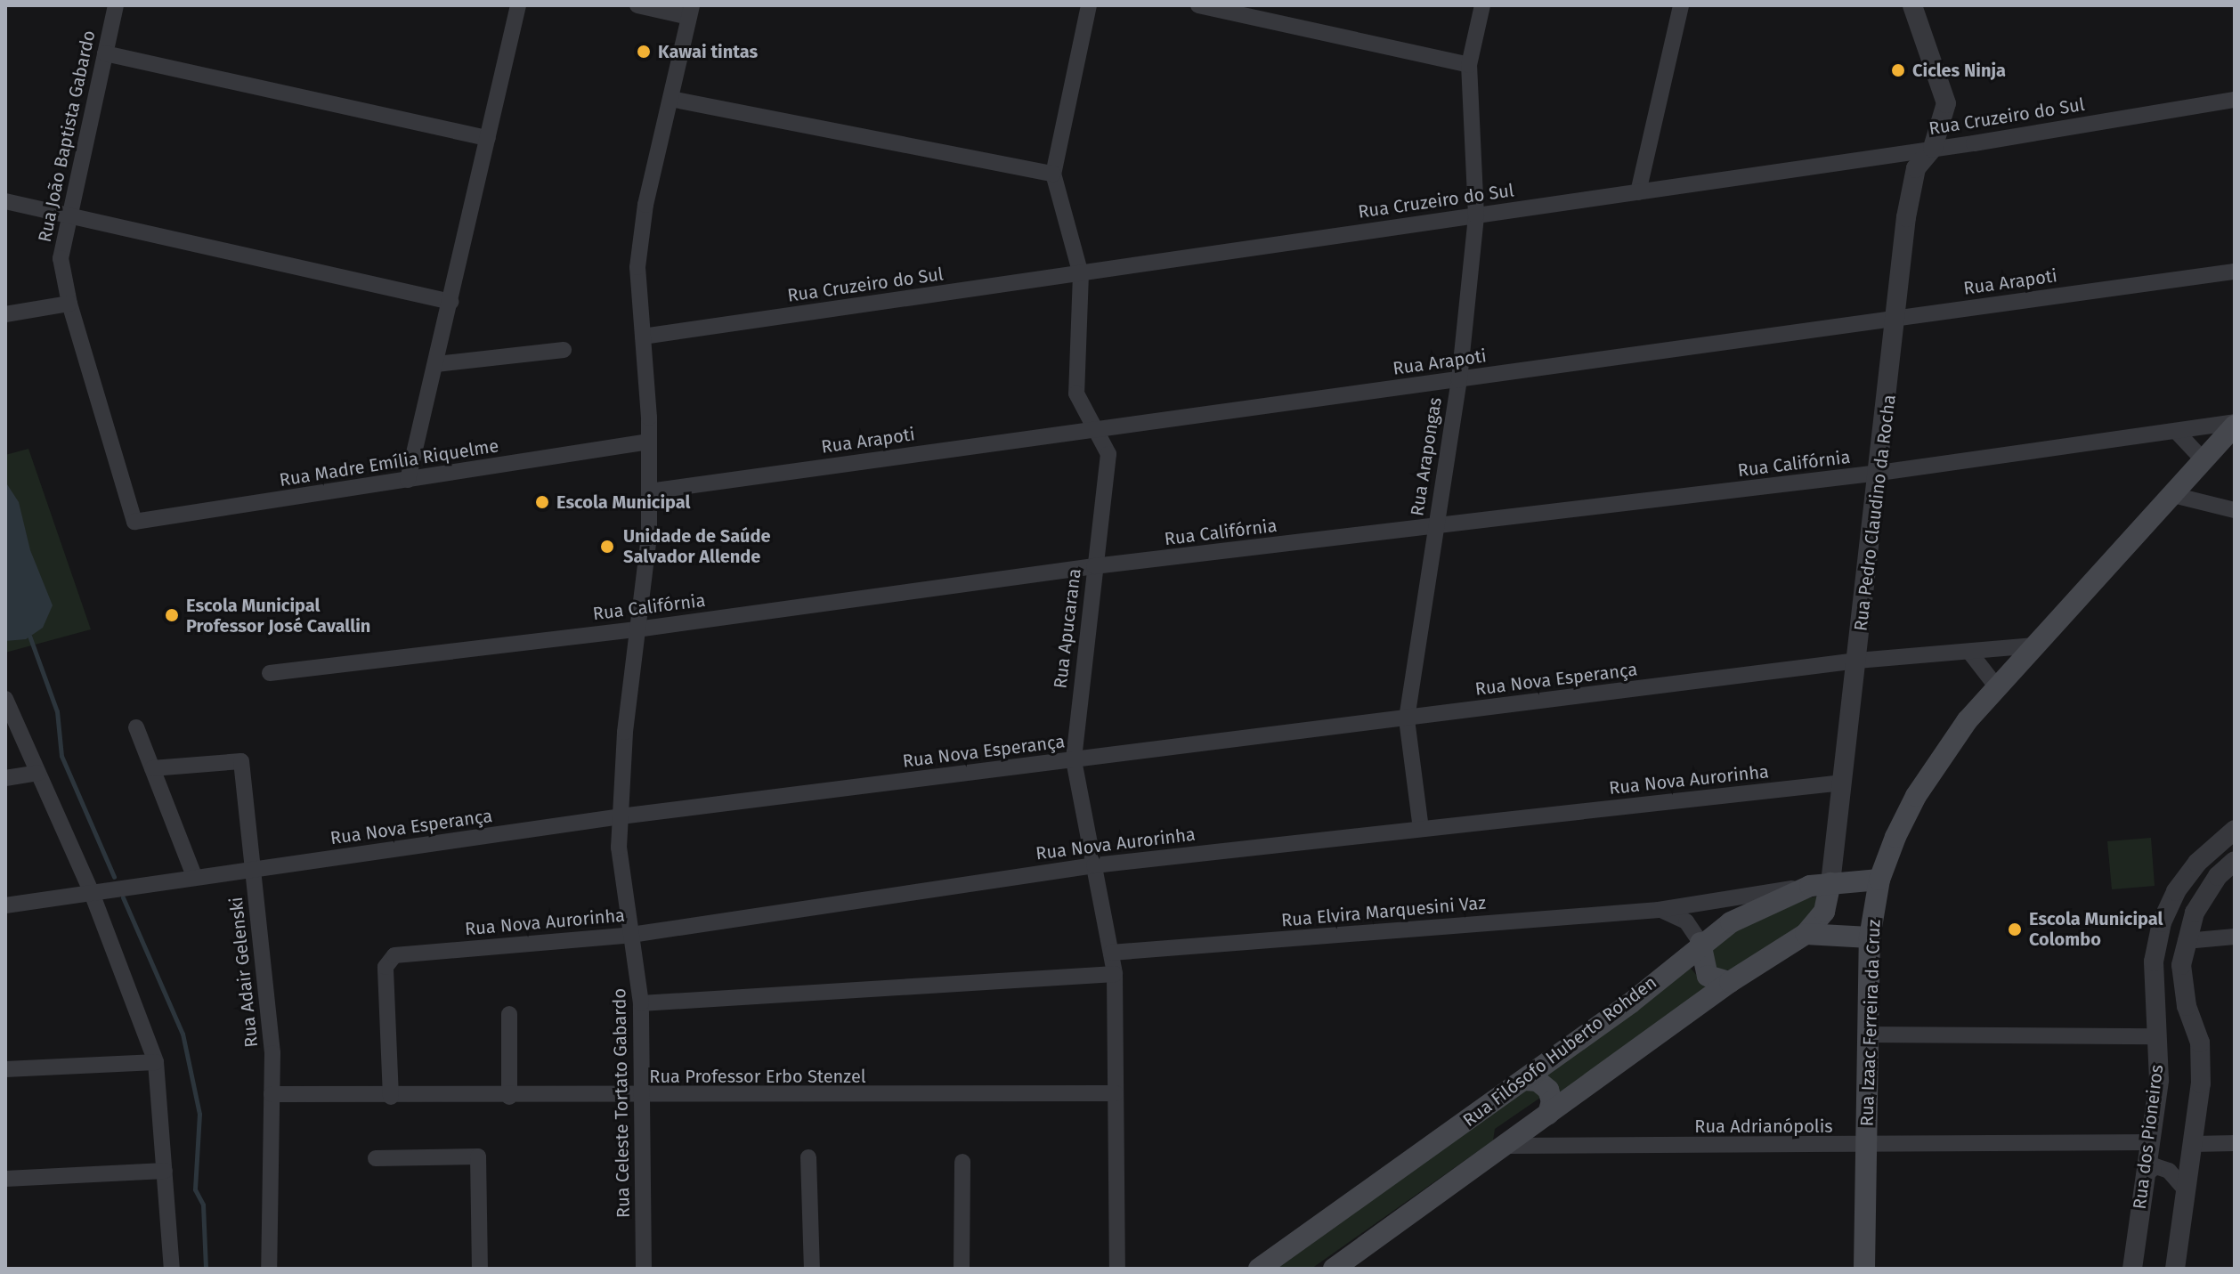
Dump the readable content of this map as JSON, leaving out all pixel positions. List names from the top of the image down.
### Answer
{
  "streets": {
    "main road": ["Rua Izaac Ferreira da Cruz", "Rua Filósofo Huberto Rohden"],
    "street": [
      "Rua Cruzeiro do Sul",
      "Rua João Baptista Gabardo",
      "Rua Arapoti",
      "Rua Arapongas",
      "Rua Madre Emília Riquelme",
      "Rua Califórnia",
      "Rua Pedro Claudino da Rocha",
      "Rua Apucarana",
      "Rua Nova Esperança",
      "Rua Nova Aurorinha",
      "Rua Elvira Marquesini Vaz",
      "Rua Adair Gelenski",
      "Rua Professor Erbo Stenzel",
      "Rua Celeste Tortato Gabardo",
      "Rua Adrianópolis",
      "Rua dos Pioneiros"
    ]
  },
  "crossings": [
    ["Rua Cruzeiro do Sul", "Rua Arapongas"],
    ["Rua Cruzeiro do Sul", "Rua Pedro Claudino da Rocha"],
    ["Rua Cruzeiro do Sul", "Rua Apucarana"],
    ["Rua Cruzeiro do Sul", "Rua Celeste Tortato Gabardo"],
    ["Rua João Baptista Gabardo", "Rua Madre Emília Riquelme"],
    ["Rua Arapoti", "Rua Arapongas"],
    ["Rua Arapoti", "Rua Pedro Claudino da Rocha"],
    ["Rua Arapoti", "Rua Apucarana"],
    ["Rua Arapoti", "Rua Celeste Tortato Gabardo"],
    ["Rua Arapongas", "Rua Califórnia"],
    ["Rua Arapongas", "Rua Nova Esperança"],
    ["Rua Arapongas", "Rua Nova Aurorinha"],
    ["Rua Madre Emília Riquelme", "Rua Celeste Tortato Gabardo"],
    ["Rua Califórnia", "Rua Pedro Claudino da Rocha"],
    ["Rua Califórnia", "Rua Apucarana"],
    ["Rua Califórnia", "Rua Izaac Ferreira da Cruz"],
    ["Rua Califórnia", "Rua Celeste Tortato Gabardo"],
    ["Rua Pedro Claudino da Rocha", "Rua Nova Esperança"],
    ["Rua Pedro Claudino da Rocha", "Rua Nova Aurorinha"],
    ["Rua Pedro Claudino da Rocha", "Rua Elvira Marquesini Vaz"],
    ["Rua Pedro Claudino da Rocha", "Rua Filósofo Huberto Rohden"],
    ["Rua Apucarana", "Rua Nova Esperança"],
    ["Rua Apucarana", "Rua Nova Aurorinha"],
    ["Rua Apucarana", "Rua Elvira Marquesini Vaz"],
    ["Rua Apucarana", "Rua Professor Erbo Stenzel"],
    ["Rua Nova Esperança", "Rua Adair Gelenski"],
    ["Rua Nova Esperança", "Rua Izaac Ferreira da Cruz"],
    ["Rua Nova Esperança", "Rua Celeste Tortato Gabardo"],
    ["Rua Nova Aurorinha", "Rua Professor Erbo Stenzel"],
    ["Rua Nova Aurorinha", "Rua Celeste Tortato Gabardo"],
    ["Rua Elvira Marquesini Vaz", "Rua Filósofo Huberto Rohden"],
    ["Rua Adair Gelenski", "Rua Professor Erbo Stenzel"],
    ["Rua Izaac Ferreira da Cruz", "Rua Filósofo Huberto Rohden"],
    ["Rua Izaac Ferreira da Cruz", "Rua Adrianópolis"],
    ["Rua Professor Erbo Stenzel", "Rua Celeste Tortato Gabardo"],
    ["Rua Adrianópolis", "Rua dos Pioneiros"]
  ],
  "places": [
    "Kawai tintas",
    "Cicles Ninja",
    "Escola Municipal",
    "Unidade de Saúde Salvador Allende",
    "Escola Municipal Professor José Cavallin",
    "Escola Municipal Colombo"
  ]
}
